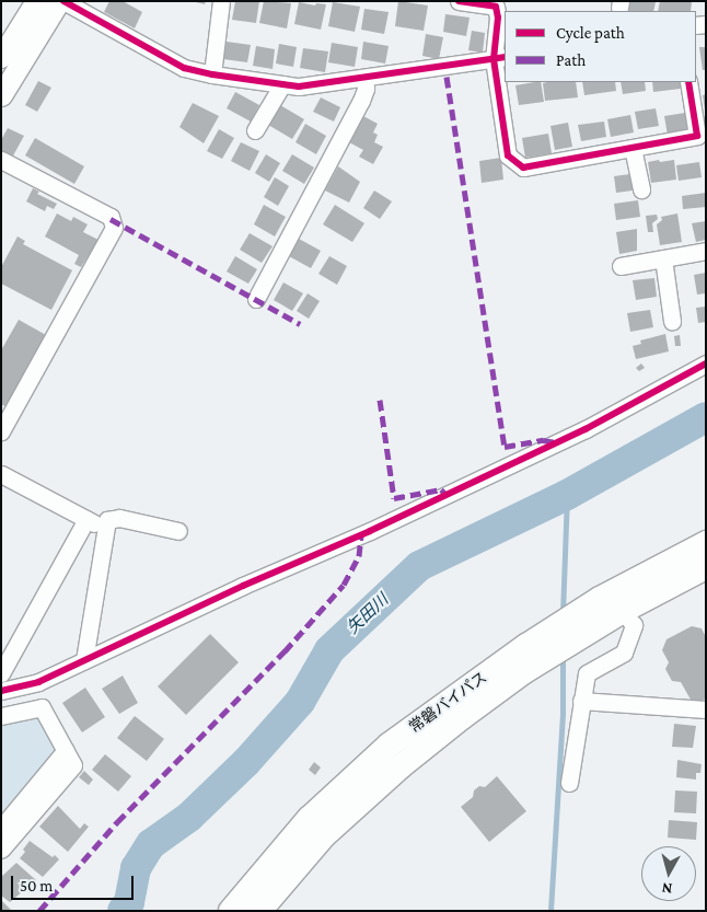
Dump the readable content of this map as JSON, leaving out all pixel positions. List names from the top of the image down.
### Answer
{
  "streets": {
    "highway": ["常磐バイパス"]
  },
  "water": ["矢田川"],
  "legend": ["Cycle path", "Path"],
  "scale_bar": "50 m",
  "north": "bottom"
}
